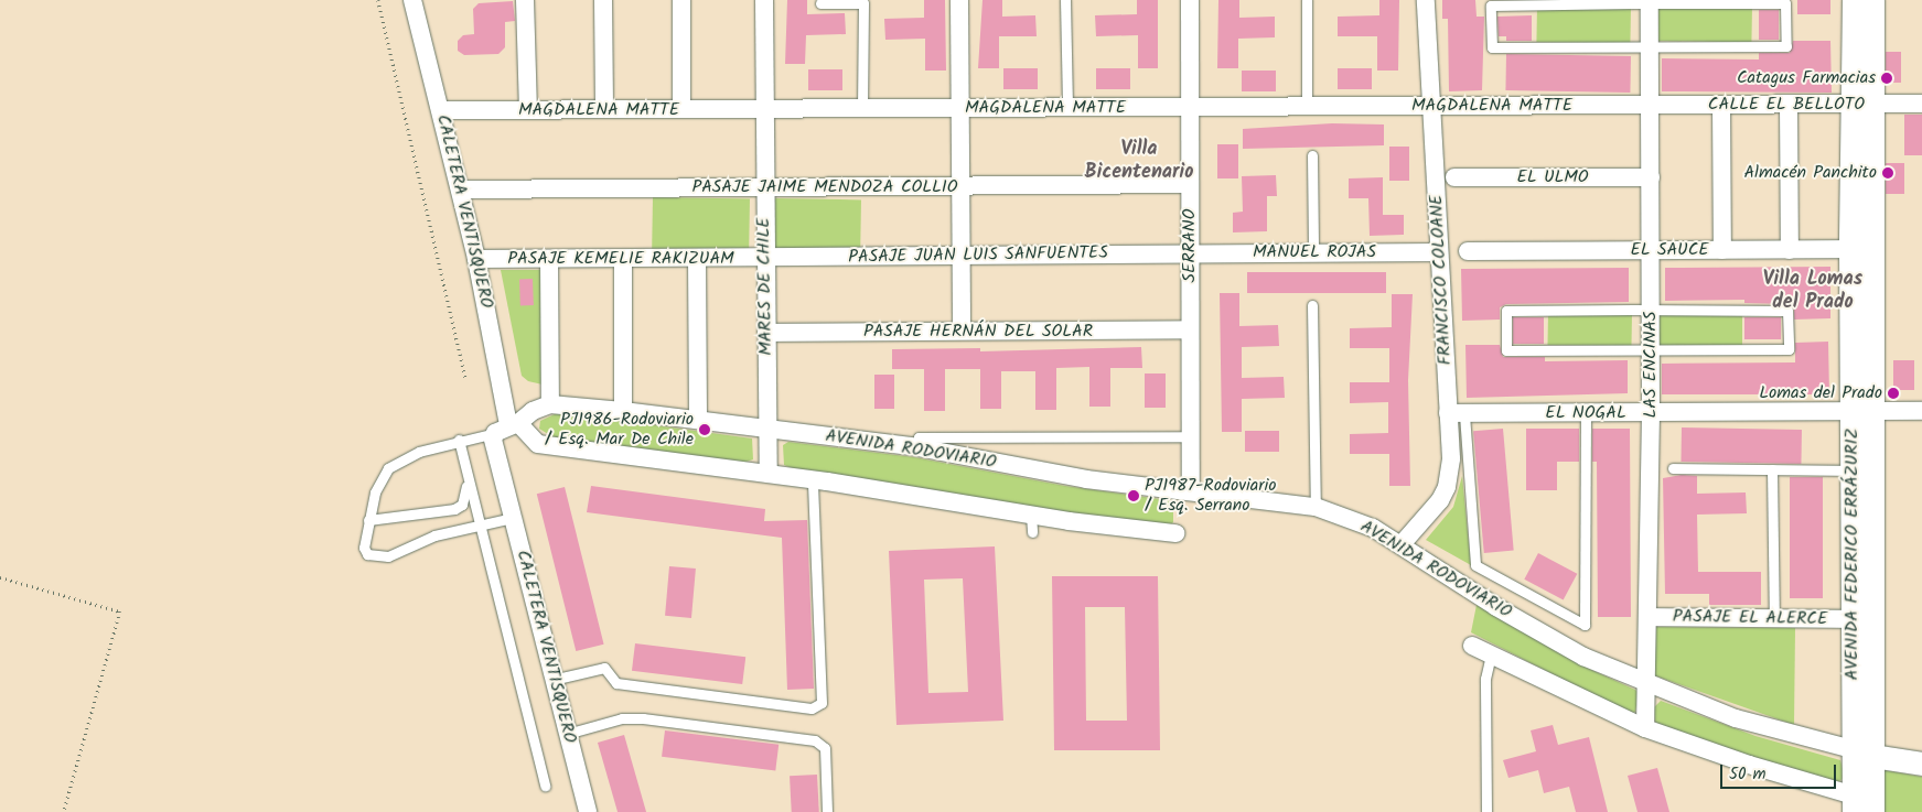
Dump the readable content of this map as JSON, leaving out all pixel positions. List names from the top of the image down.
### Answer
{
  "streets": {
    "street": [
      "CALLE EL BELLOTO",
      "MAGDALENA MATTE",
      "EL ULMO",
      "PASAJE JAIME MENDOZA COLLIO",
      "CALETERA VENTISQUERO",
      "SERRANO",
      "EL SAUCE",
      "MANUEL ROJAS",
      "PASAJE JUAN LUIS SANFUENTES",
      "PASAJE KEMELIE RAKIZUAM",
      "FRANCISCO COLOANE",
      "MARES DE CHILE",
      "PASAJE HERNÁN DEL SOLAR",
      "LAS ENCINAS",
      "EL NOGAL",
      "AVENIDA RODOVIARIO",
      "AVENIDA FEDERICO ERRÁZURIZ",
      "PASAJE EL ALERCE"
    ]
  },
  "crossings": [
    ["CALLE EL BELLOTO", "MAGDALENA MATTE"],
    ["CALLE EL BELLOTO", "LAS ENCINAS"],
    ["CALLE EL BELLOTO", "AVENIDA FEDERICO ERRÁZURIZ"],
    ["MAGDALENA MATTE", "CALETERA VENTISQUERO"],
    ["MAGDALENA MATTE", "SERRANO"],
    ["MAGDALENA MATTE", "FRANCISCO COLOANE"],
    ["MAGDALENA MATTE", "MARES DE CHILE"],
    ["MAGDALENA MATTE", "LAS ENCINAS"],
    ["EL ULMO", "LAS ENCINAS"],
    ["PASAJE JAIME MENDOZA COLLIO", "CALETERA VENTISQUERO"],
    ["PASAJE JAIME MENDOZA COLLIO", "SERRANO"],
    ["PASAJE JAIME MENDOZA COLLIO", "MARES DE CHILE"],
    ["CALETERA VENTISQUERO", "PASAJE KEMELIE RAKIZUAM"],
    ["SERRANO", "MANUEL ROJAS"],
    ["SERRANO", "PASAJE JUAN LUIS SANFUENTES"],
    ["SERRANO", "PASAJE HERNÁN DEL SOLAR"],
    ["SERRANO", "AVENIDA RODOVIARIO"],
    ["EL SAUCE", "LAS ENCINAS"],
    ["EL SAUCE", "AVENIDA FEDERICO ERRÁZURIZ"],
    ["MANUEL ROJAS", "PASAJE JUAN LUIS SANFUENTES"],
    ["MANUEL ROJAS", "FRANCISCO COLOANE"],
    ["PASAJE JUAN LUIS SANFUENTES", "PASAJE KEMELIE RAKIZUAM"],
    ["PASAJE JUAN LUIS SANFUENTES", "MARES DE CHILE"],
    ["PASAJE KEMELIE RAKIZUAM", "MARES DE CHILE"],
    ["FRANCISCO COLOANE", "EL NOGAL"],
    ["FRANCISCO COLOANE", "AVENIDA RODOVIARIO"],
    ["MARES DE CHILE", "PASAJE HERNÁN DEL SOLAR"],
    ["MARES DE CHILE", "AVENIDA RODOVIARIO"],
    ["LAS ENCINAS", "EL NOGAL"],
    ["LAS ENCINAS", "AVENIDA RODOVIARIO"],
    ["LAS ENCINAS", "PASAJE EL ALERCE"],
    ["EL NOGAL", "AVENIDA FEDERICO ERRÁZURIZ"],
    ["AVENIDA RODOVIARIO", "AVENIDA FEDERICO ERRÁZURIZ"],
    ["AVENIDA FEDERICO ERRÁZURIZ", "PASAJE EL ALERCE"]
  ],
  "districts": ["Villa Bicentenario", "Villa Lomas del Prado"],
  "places": [
    "Catagus Farmacias",
    "Almacén Panchito",
    "Lomas del Prado",
    "PJ1986-Rodoviario / Esq. Mar De Chile",
    "PJ1987-Rodoviario / Esq. Serrano"
  ],
  "scale_bar": "50 m"
}
